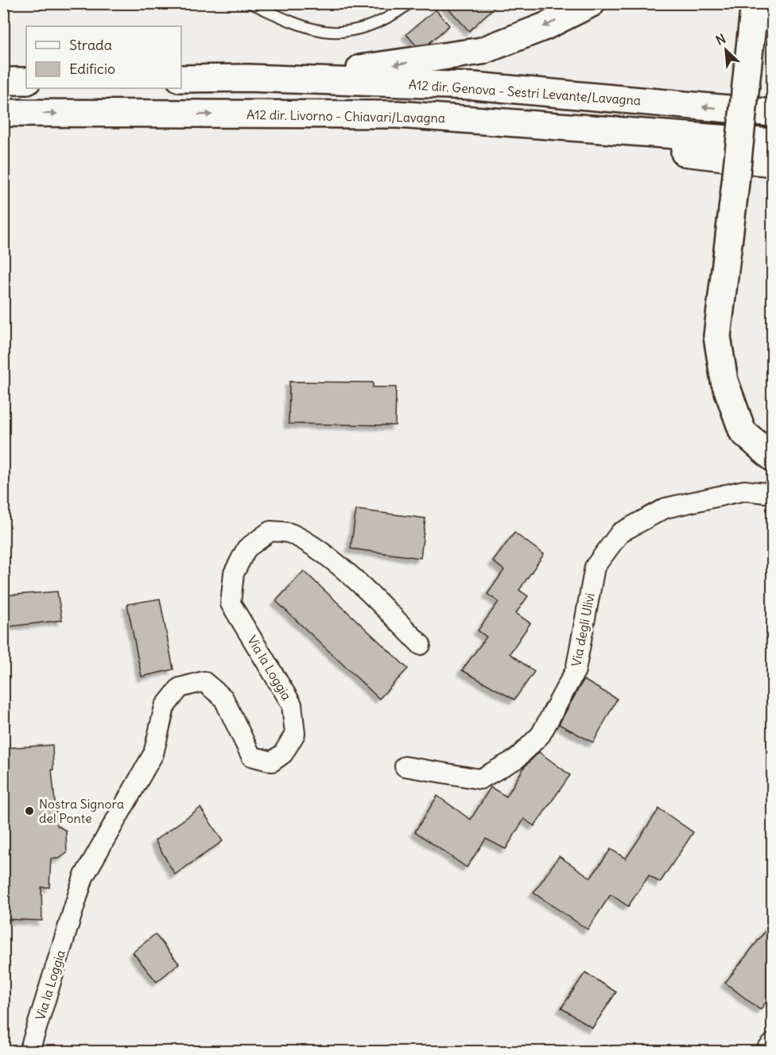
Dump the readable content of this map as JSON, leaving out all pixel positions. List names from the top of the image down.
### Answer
{
  "streets": {
    "highway": ["A12 dir. Genova - Sestri Levante/Lavagna", "A12 dir. Livorno - Chiavari/Lavagna"],
    "street": ["Via degli Ulivi", "Via la Loggia"]
  },
  "places": ["Nostra Signora del Ponte"],
  "legend": ["Strada", "Edificio"],
  "north": "top left"
}
